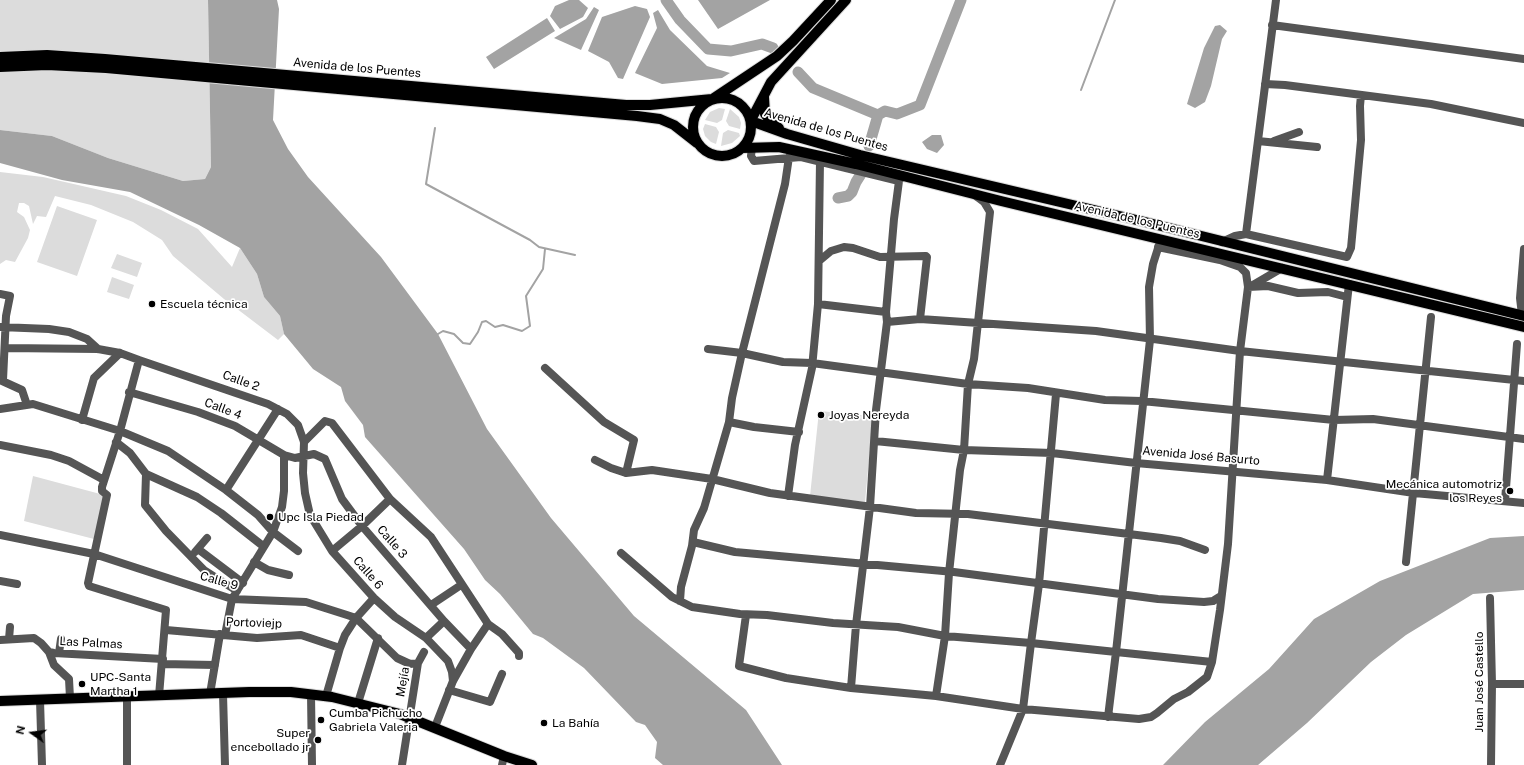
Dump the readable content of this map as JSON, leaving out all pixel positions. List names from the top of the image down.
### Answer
{
  "streets": {
    "main road": ["Avenida de los Puentes"],
    "street": [
      "Calle 2",
      "Calle 4",
      "Avenida José Basurto",
      "Calle 3",
      "Calle 6",
      "Calle 9",
      "Portoviejp",
      "Las Palmas",
      "Mejía",
      "Juan José Castello"
    ]
  },
  "crossings": [
    ["Calle 2", "Calle 4"],
    ["Calle 2", "Calle 3"],
    ["Calle 2", "Calle 6"],
    ["Calle 4", "Calle 3"],
    ["Calle 4", "Calle 6"],
    ["Calle 3", "Calle 6"],
    ["Calle 9", "Mejía"]
  ],
  "places": [
    "Escuela técnica",
    "Joyas Nereyda",
    "Mecánica automotriz los Reyes",
    "Upc Isla Piedad",
    "UPC-Santa Martha 1",
    "Cumba Pichucho Gabriela Valeria",
    "La Bahía",
    "Super encebollado jr"
  ],
  "north": "left"
}
